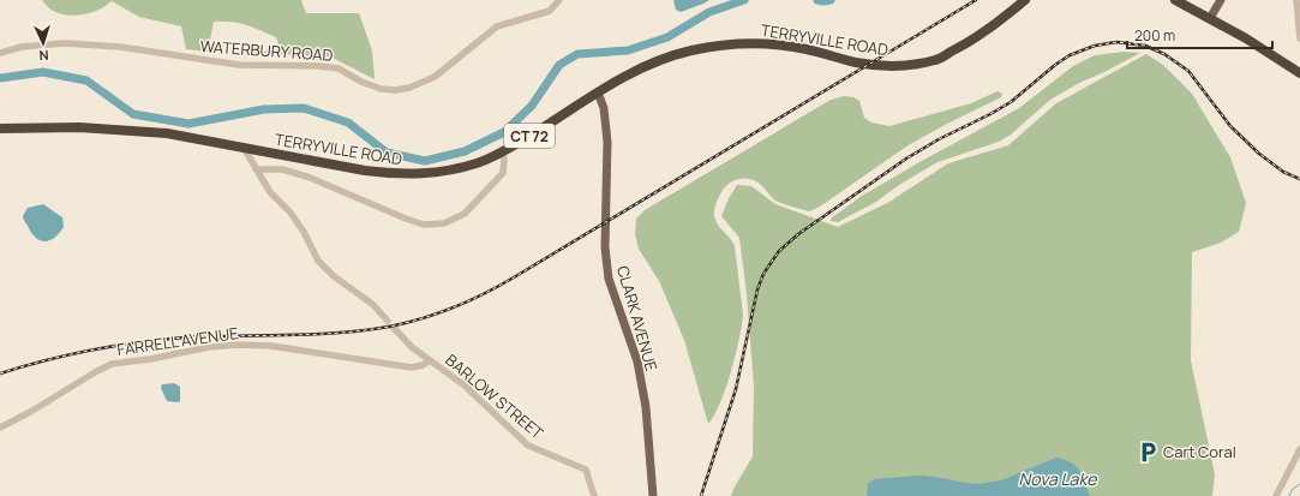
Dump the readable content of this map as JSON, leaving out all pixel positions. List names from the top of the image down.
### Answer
{
  "streets": {
    "highway": ["TERRYVILLE ROAD", "CT 72"],
    "main road": ["CLARK AVENUE"],
    "street": ["WATERBURY ROAD", "FARRELL AVENUE", "BARLOW STREET"]
  },
  "crossings": [
    ["TERRYVILLE ROAD", "CLARK AVENUE"],
    ["FARRELL AVENUE", "BARLOW STREET"]
  ],
  "water": ["Nova Lake"],
  "places": {
    "parking": ["Cart Coral"]
  },
  "scale_bar": "200 m",
  "north": "bottom"
}
